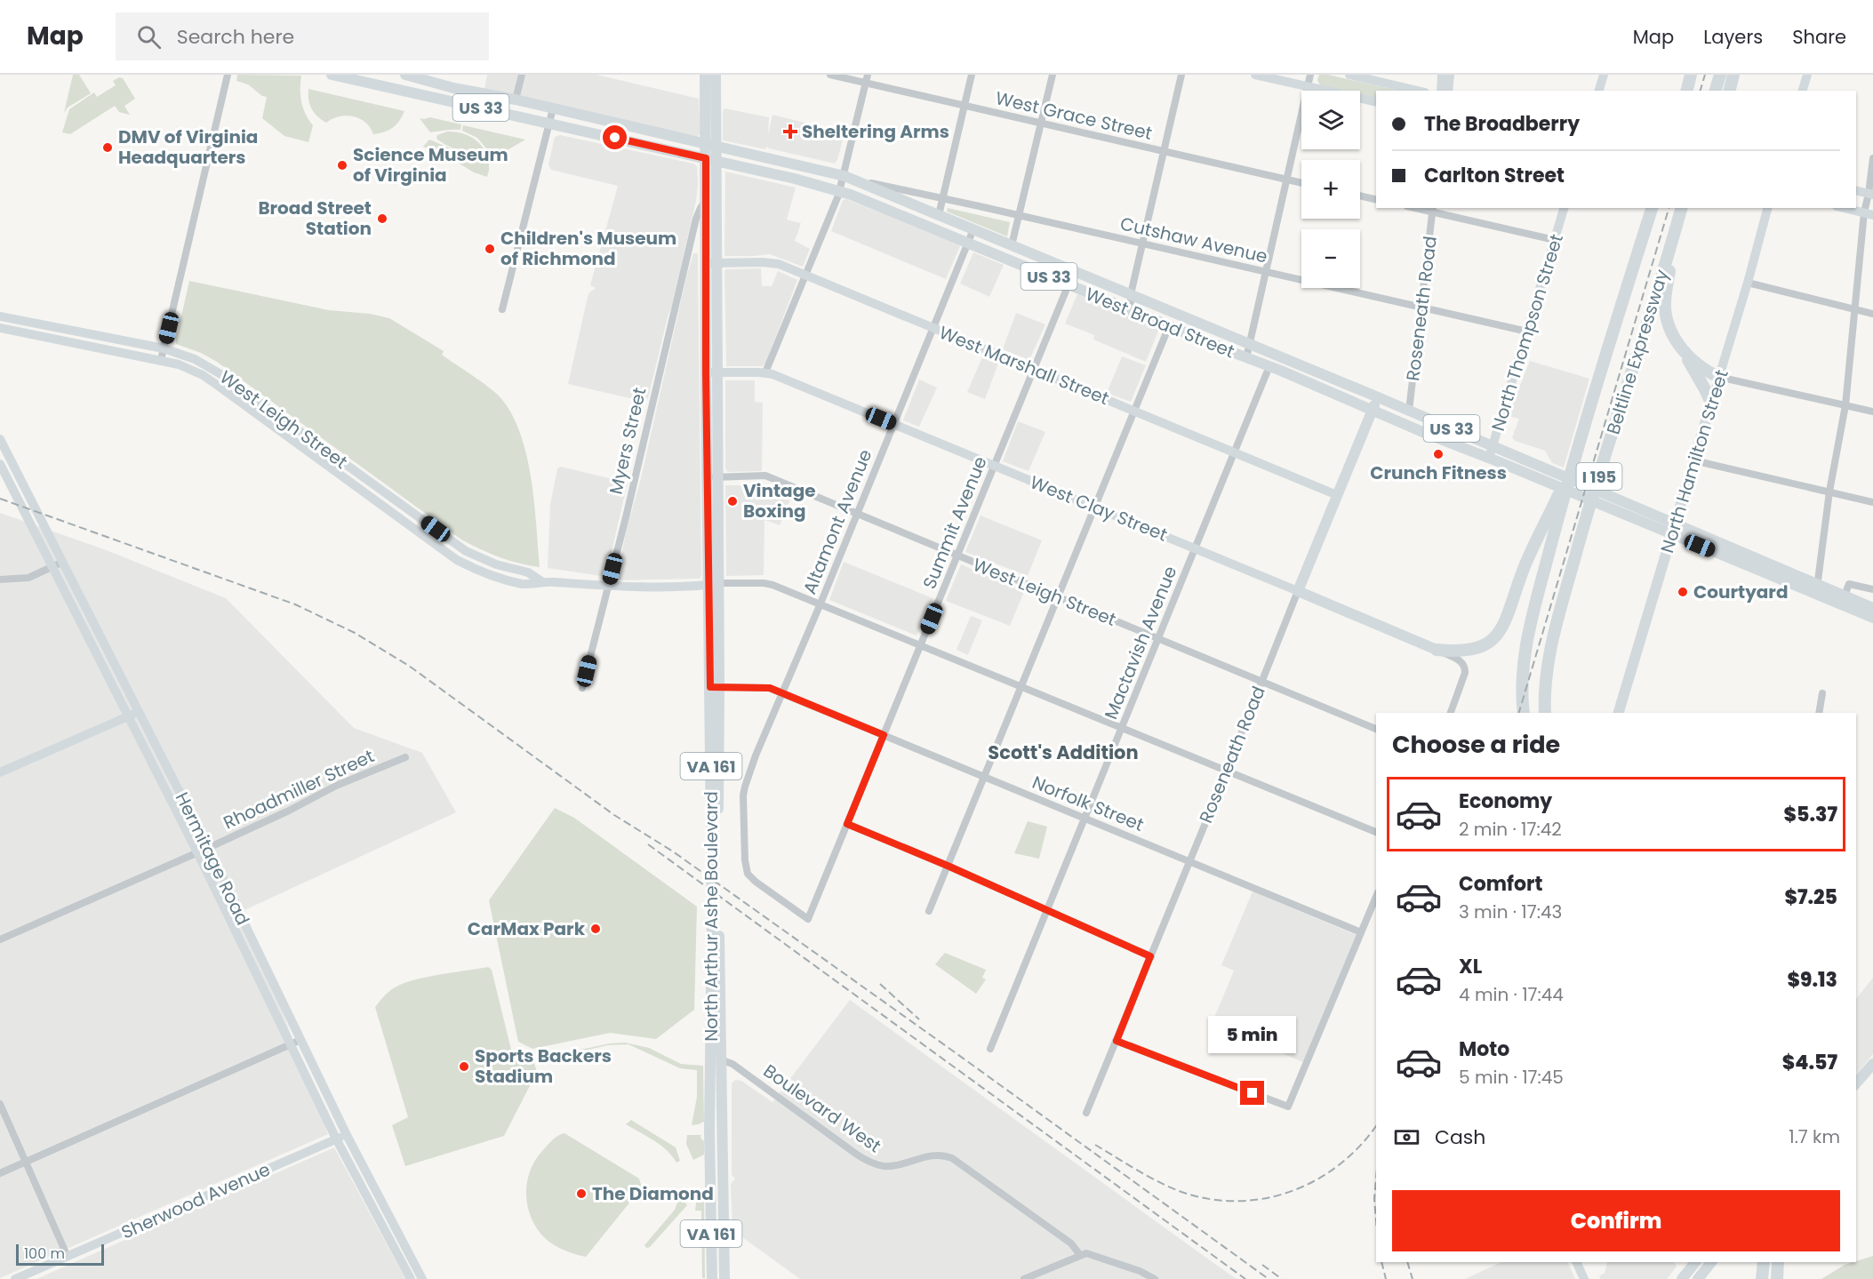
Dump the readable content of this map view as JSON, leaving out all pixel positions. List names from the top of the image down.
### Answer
{
  "streets": {
    "highway": ["Beltline Expressway", "I 195"],
    "main road": [
      "US 33",
      "Roseneath Road",
      "West Broad Street",
      "North Hamilton Street",
      "West Clay Street",
      "VA 161",
      "North Arthur Ashe Boulevard"
    ],
    "street": [
      "West Grace Street",
      "Cutshaw Avenue",
      "North Thompson Street",
      "West Marshall Street",
      "West Leigh Street",
      "Myers Street",
      "Altamont Avenue",
      "Summit Avenue",
      "Mactavish Avenue",
      "Rhoadmiller Street",
      "Norfolk Street",
      "Hermitage Road",
      "Boulevard West",
      "Sherwood Avenue"
    ]
  },
  "crossings": [
    ["Cutshaw Avenue", "Roseneath Road"],
    ["Cutshaw Avenue", "West Broad Street"],
    ["Cutshaw Avenue", "North Thompson Street"],
    ["Roseneath Road", "West Broad Street"],
    ["Roseneath Road", "West Marshall Street"],
    ["Roseneath Road", "West Leigh Street"],
    ["Roseneath Road", "West Clay Street"],
    ["Roseneath Road", "Norfolk Street"],
    ["West Broad Street", "North Thompson Street"],
    ["West Broad Street", "North Hamilton Street"],
    ["West Broad Street", "Altamont Avenue"],
    ["West Broad Street", "Summit Avenue"],
    ["West Broad Street", "Mactavish Avenue"],
    ["West Broad Street", "North Arthur Ashe Boulevard"],
    ["West Marshall Street", "Altamont Avenue"],
    ["West Marshall Street", "Summit Avenue"],
    ["West Marshall Street", "Mactavish Avenue"],
    ["West Marshall Street", "North Arthur Ashe Boulevard"],
    ["West Leigh Street", "Myers Street"],
    ["West Leigh Street", "Altamont Avenue"],
    ["West Leigh Street", "Summit Avenue"],
    ["West Leigh Street", "Mactavish Avenue"],
    ["West Leigh Street", "North Arthur Ashe Boulevard"],
    ["Myers Street", "North Arthur Ashe Boulevard"],
    ["West Clay Street", "Altamont Avenue"],
    ["West Clay Street", "Summit Avenue"],
    ["West Clay Street", "Mactavish Avenue"],
    ["West Clay Street", "North Arthur Ashe Boulevard"],
    ["Altamont Avenue", "Summit Avenue"],
    ["Altamont Avenue", "Norfolk Street"],
    ["Summit Avenue", "Norfolk Street"],
    ["Mactavish Avenue", "Norfolk Street"],
    ["Rhoadmiller Street", "Hermitage Road"],
    ["Norfolk Street", "North Arthur Ashe Boulevard"],
    ["Hermitage Road", "Sherwood Avenue"],
    ["North Arthur Ashe Boulevard", "Boulevard West"]
  ],
  "districts": ["Scott's Addition"],
  "places": {
    "health": ["Sheltering Arms"],
    "other": [
      "DMV of Virginia Headquarters",
      "Science Museum of Virginia",
      "Broad Street Station",
      "Children's Museum of Richmond",
      "Crunch Fitness",
      "Vintage Boxing",
      "Courtyard",
      "CarMax Park",
      "Sports Backers Stadium",
      "The Diamond"
    ]
  },
  "scale_bar": "100 m",
  "page": {
    "header": "Map",
    "search": "Search here",
    "nav": ["Map", "Layers", "Share"],
    "map_buttons": ["+", "−"],
    "banner": ["The Broadberry", "Carlton Street"],
    "heading": "Choose a ride",
    "list": [
      {
        "name": "Economy",
        "note": "2 min · 17:42",
        "value": "$5.37"
      },
      {
        "name": "Comfort",
        "note": "3 min · 17:43",
        "value": "$7.25"
      },
      {
        "name": "XL",
        "note": "4 min · 17:44",
        "value": "$9.13"
      },
      {
        "name": "Moto",
        "note": "5 min · 17:45",
        "value": "$4.57"
      }
    ],
    "bubble": "5 min",
    "pay": ["Cash", "1.7 km"],
    "buttons": "Confirm",
    "scale": "100 m"
  }
}
